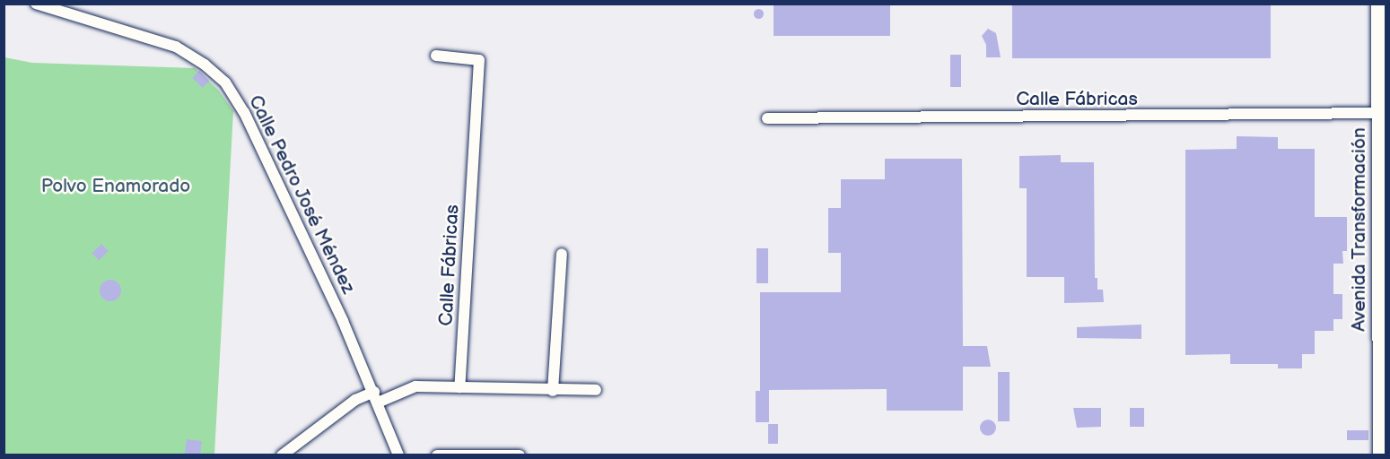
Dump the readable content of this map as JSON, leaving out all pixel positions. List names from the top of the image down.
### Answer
{
  "streets": {
    "main road": ["Avenida Transformación"],
    "street": ["Calle Fábricas", "Calle Pedro José Méndez"]
  },
  "crossings": [
    ["Calle Fábricas", "Avenida Transformación"]
  ],
  "parks": ["Polvo Enamorado"]
}
